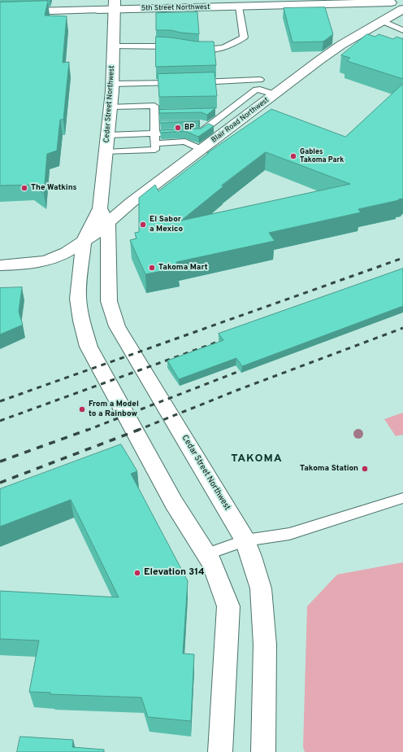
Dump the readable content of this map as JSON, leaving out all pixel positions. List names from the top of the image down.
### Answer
{
  "streets": {
    "main road": ["5th Street Northwest", "Cedar Street Northwest", "Blair Road Northwest"]
  },
  "crossings": [
    ["5th Street Northwest", "Cedar Street Northwest"],
    ["Cedar Street Northwest", "Blair Road Northwest"]
  ],
  "districts": ["TAKOMA"],
  "places": [
    "BP",
    "Gables Takoma Park",
    "The Watkins",
    "El Sabor a Mexico",
    "Takoma Mart",
    "From a Model to a Rainbow",
    "Takoma Station",
    "Elevation 314"
  ]
}
